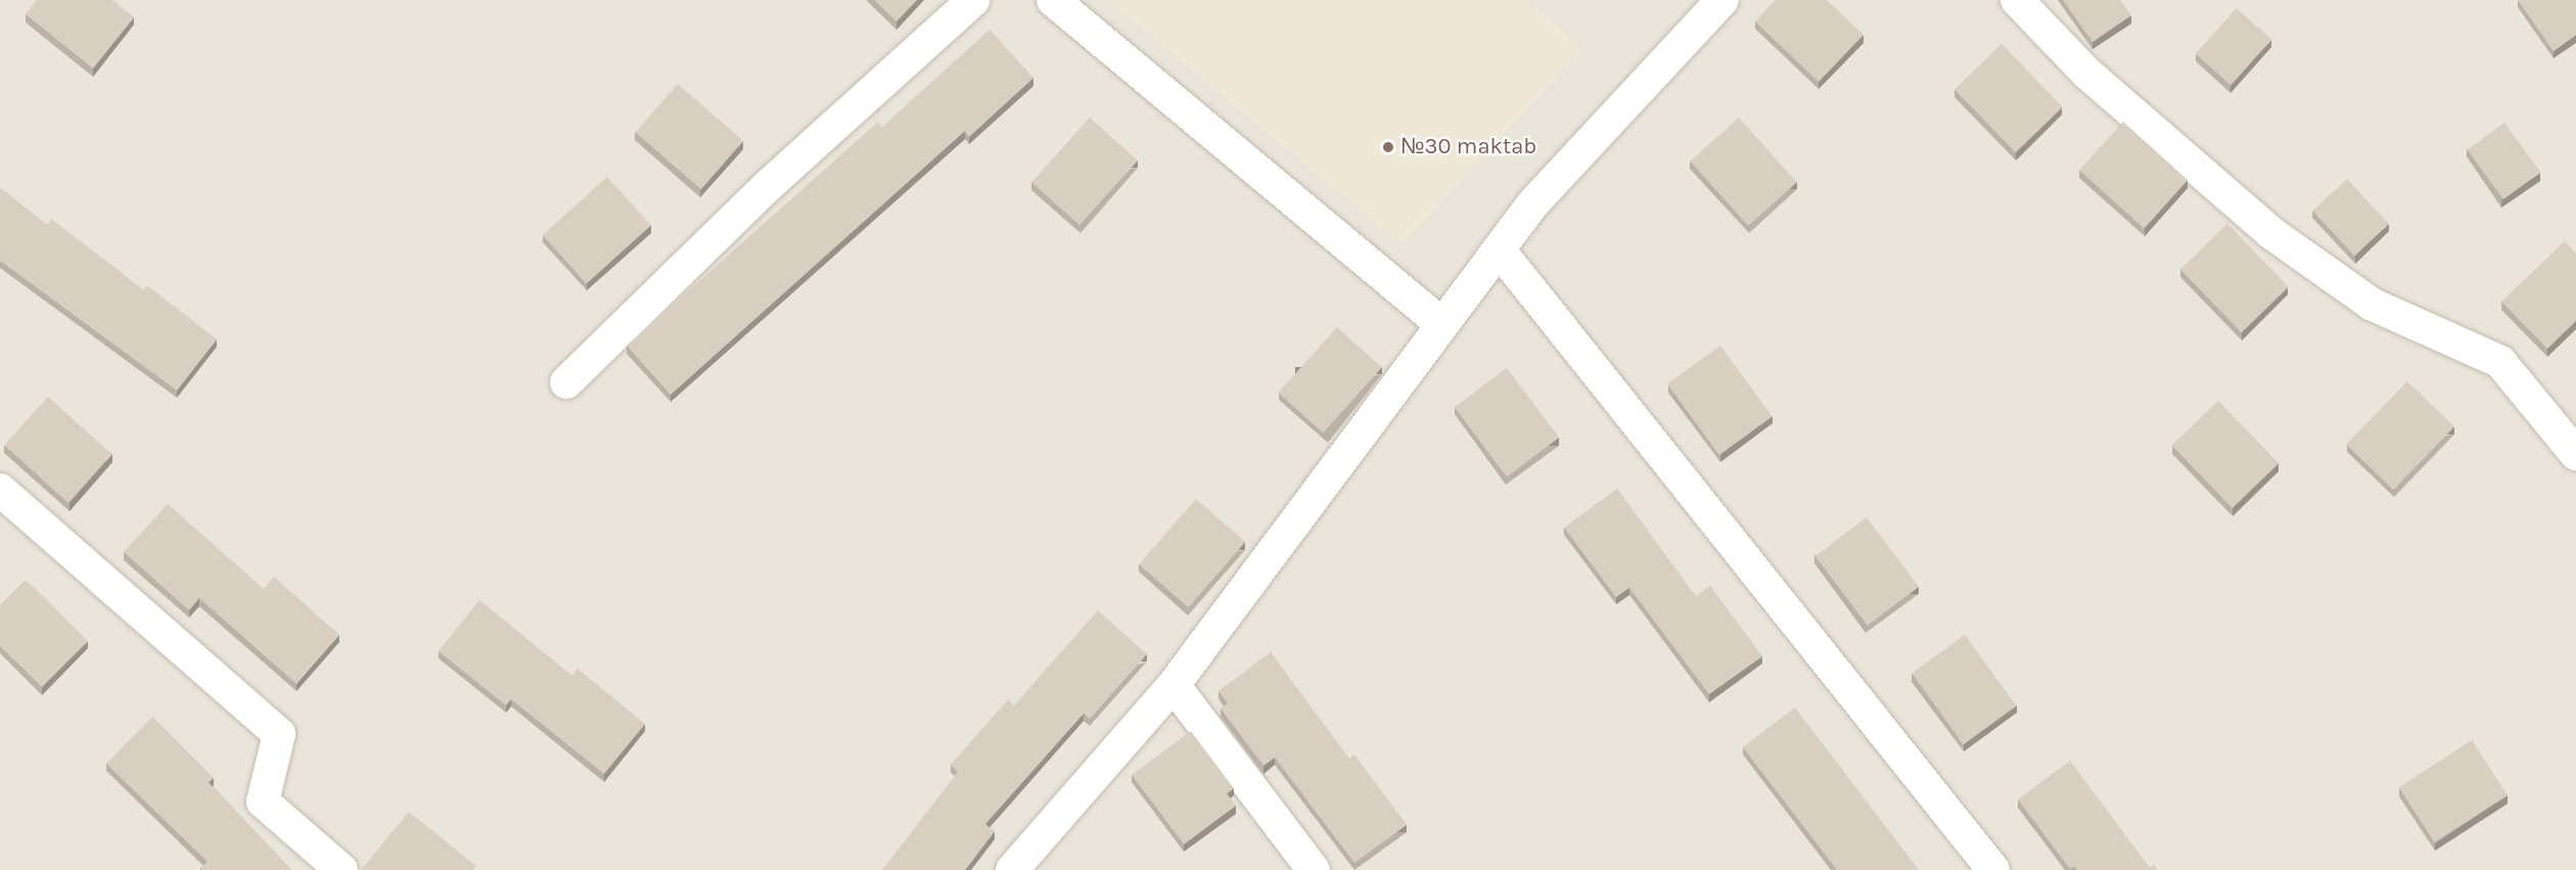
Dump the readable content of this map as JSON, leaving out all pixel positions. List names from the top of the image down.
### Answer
{
  "places": ["№30 maktab"]
}
